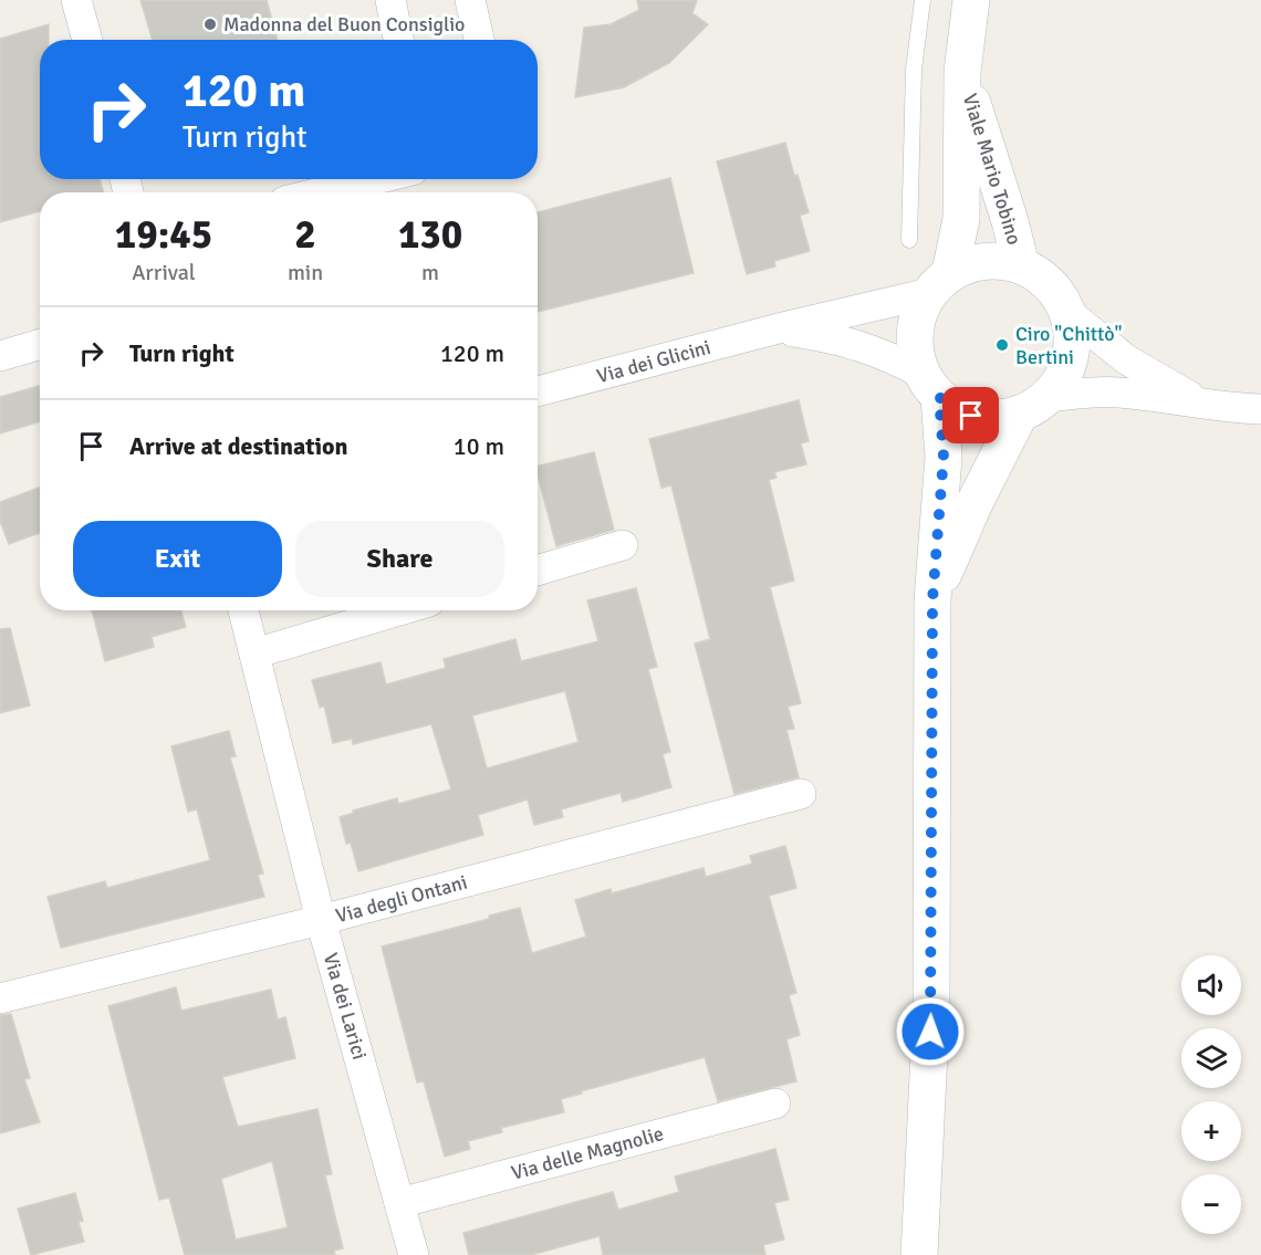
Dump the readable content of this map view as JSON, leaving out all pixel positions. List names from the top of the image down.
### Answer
{
  "streets": {
    "main road": ["Viale Mario Tobino"],
    "street": [
      "Via dei Glicini",
      "Via degli Ontani",
      "Via dei Larici",
      "Via delle Magnolie"
    ]
  },
  "crossings": [
    ["Viale Mario Tobino", "Via dei Glicini"],
    ["Via degli Ontani", "Via dei Larici"],
    ["Via dei Larici", "Via delle Magnolie"]
  ],
  "places": ["Madonna del Buon Consiglio", "Ciro \"Chittò\" Bertini"],
  "page": {
    "turn": ["120 m", "Turn right"],
    "eta": [
      "19:45",
      "Arrival",
      "2",
      "min",
      "130",
      "m"
    ],
    "list": [
      {
        "name": "Turn right",
        "value": "120 m"
      },
      {
        "name": "Arrive at destination",
        "value": "10 m"
      }
    ],
    "buttons": ["Exit", "Share"],
    "map_buttons": ["+", "−"]
  }
}
